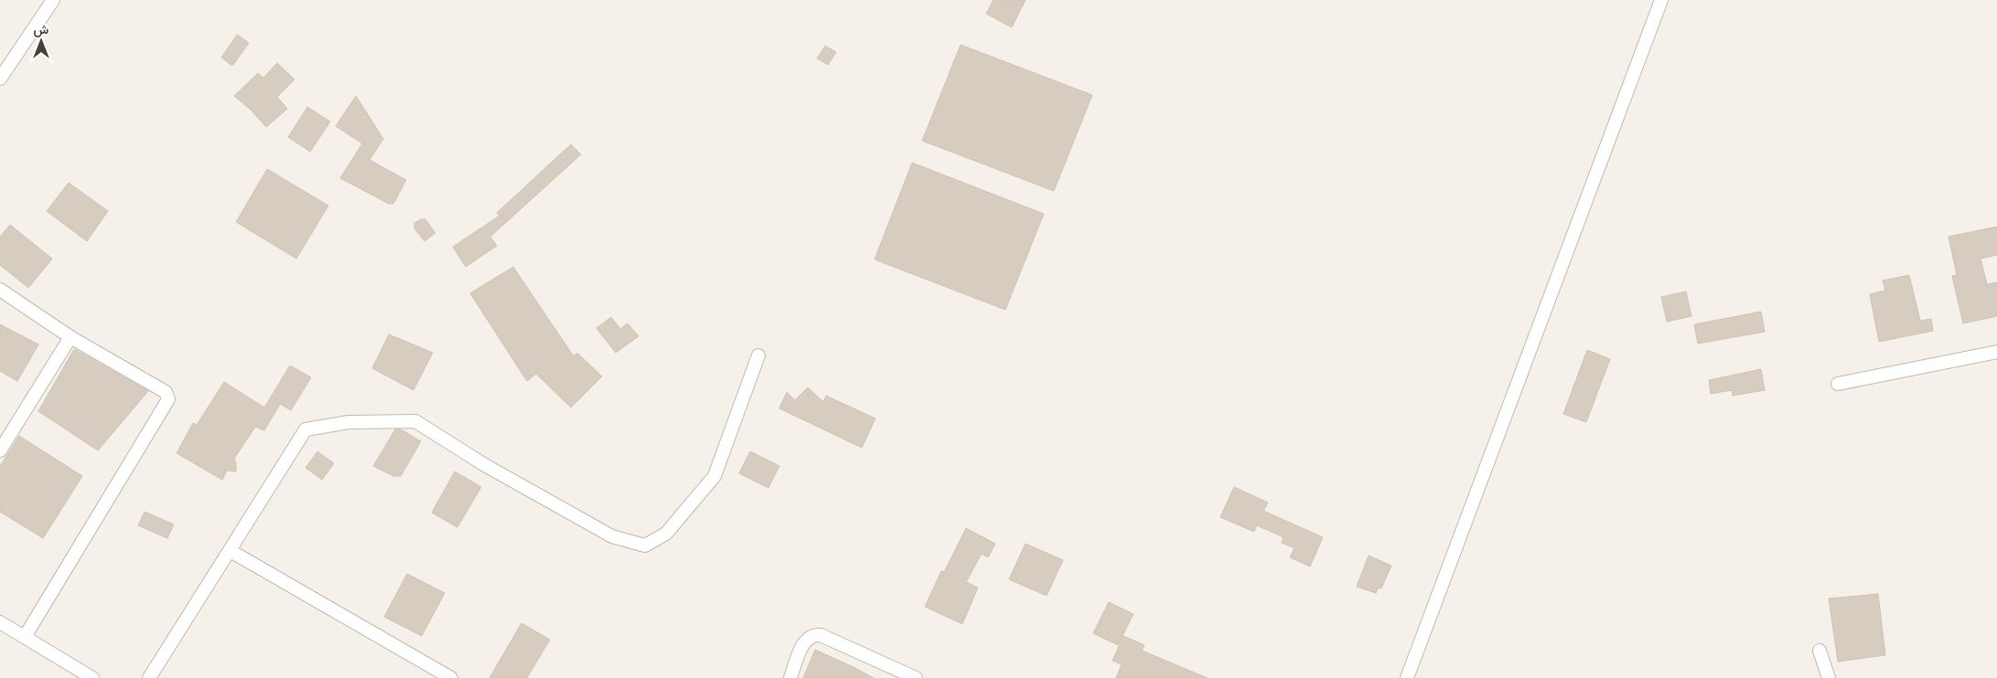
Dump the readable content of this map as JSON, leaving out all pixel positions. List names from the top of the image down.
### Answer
{
  "north": "top"
}
